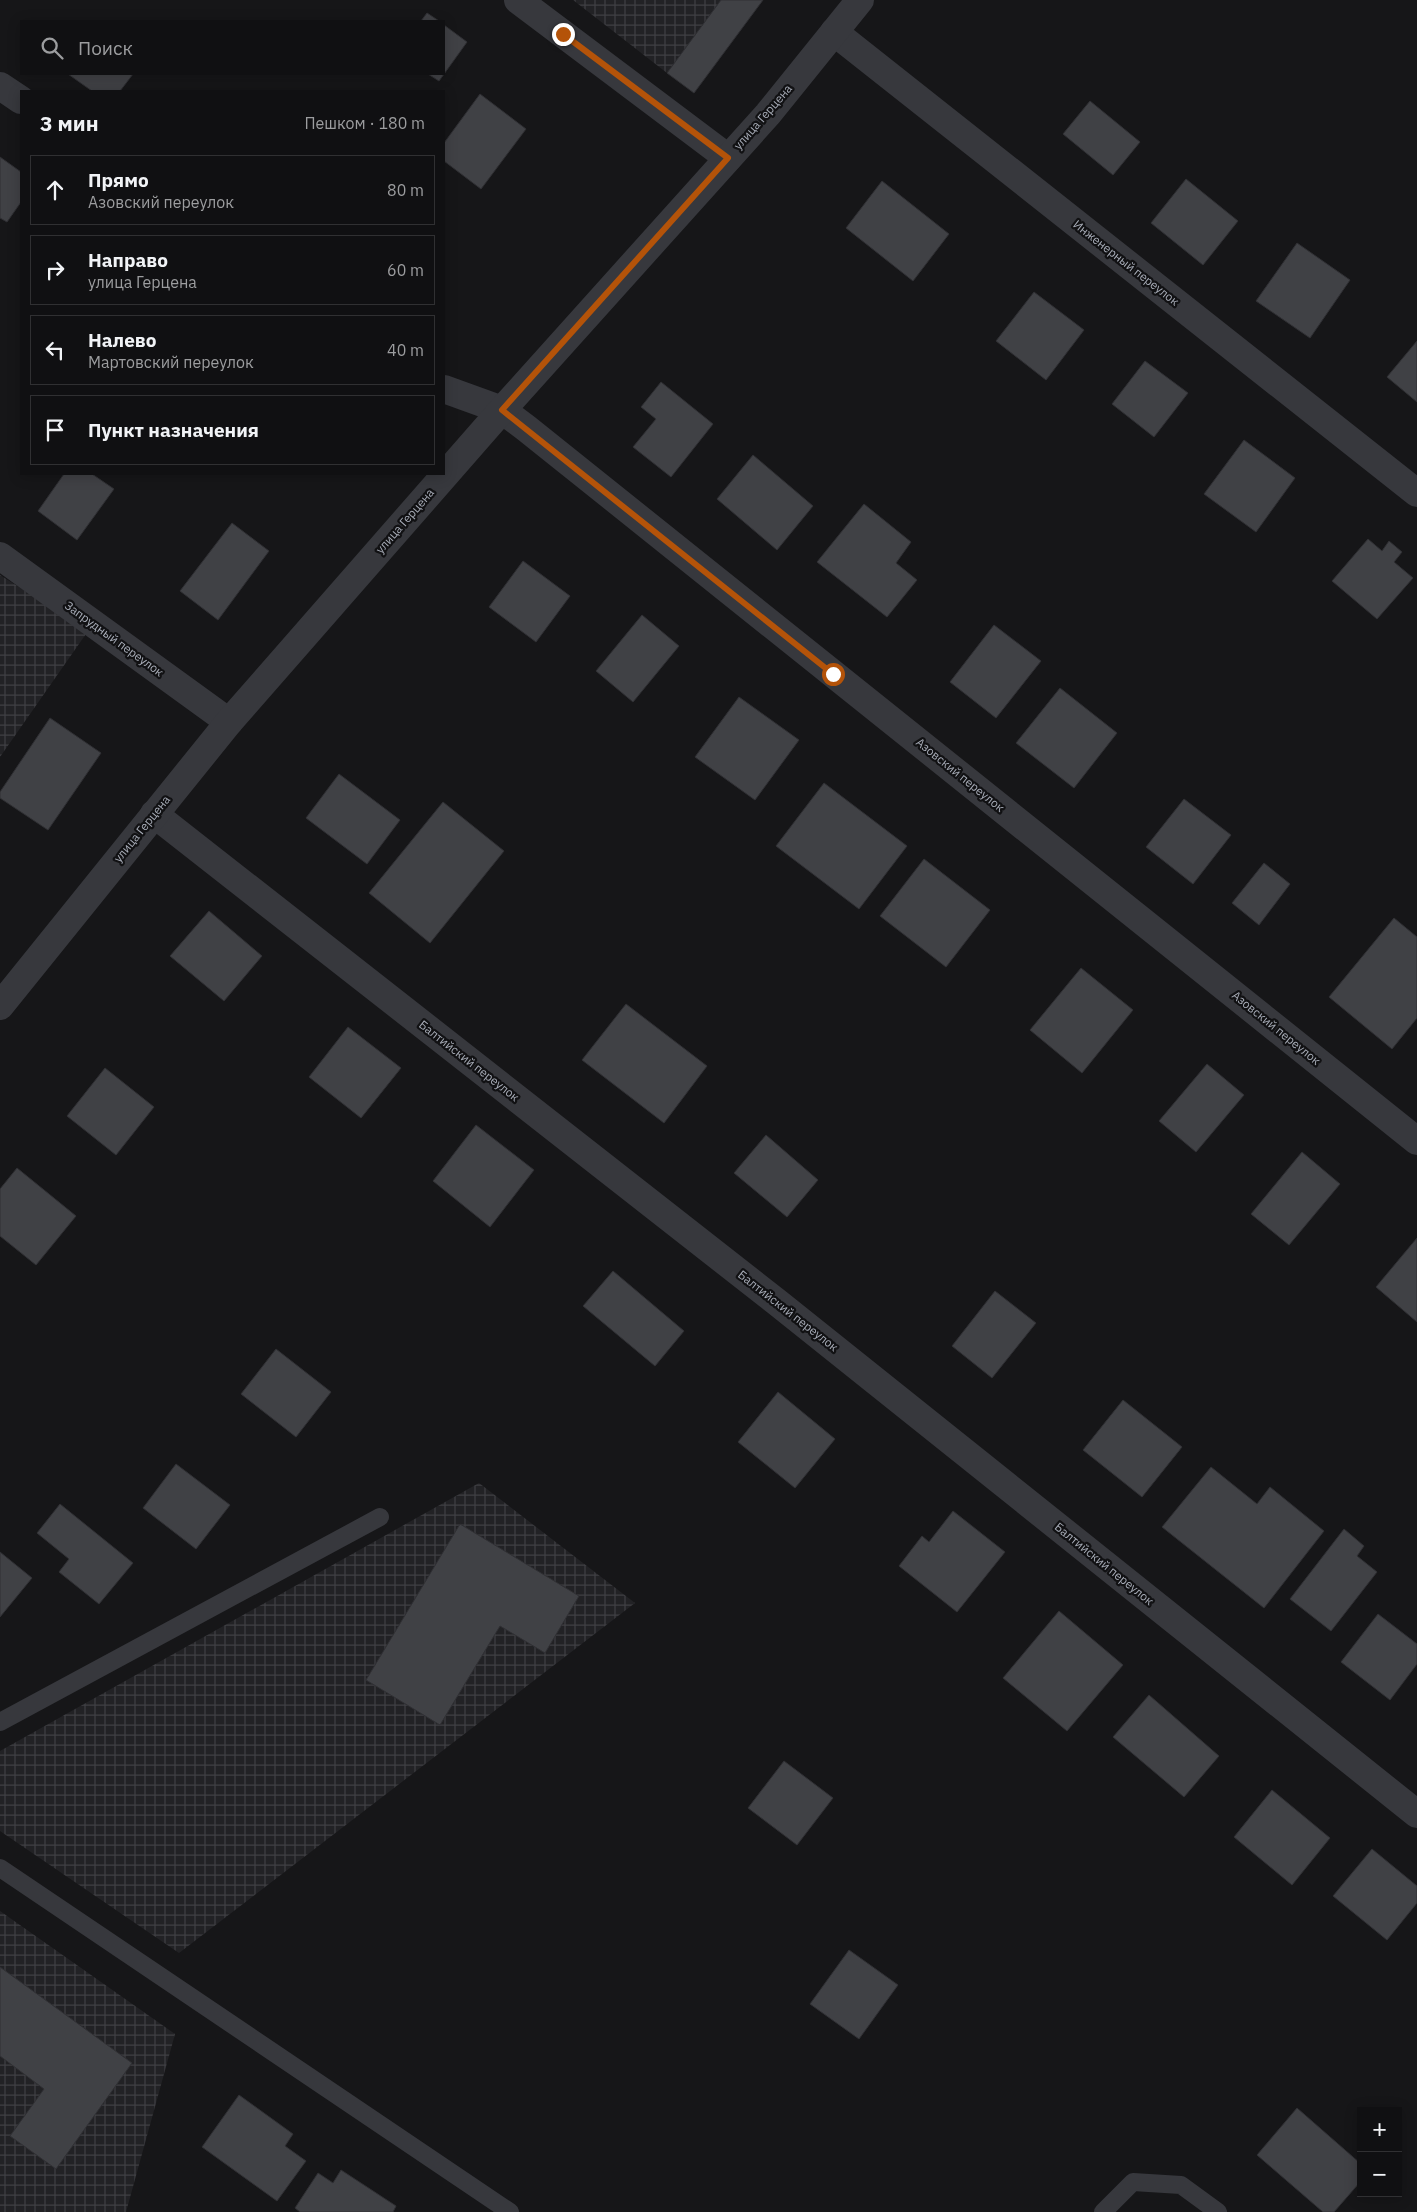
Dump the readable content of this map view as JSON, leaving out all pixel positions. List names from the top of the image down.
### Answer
{
  "streets": {
    "street": [
      "улица Герцена",
      "Инженерный переулок",
      "Запрудный переулок",
      "Азовский переулок",
      "Балтийский переулок"
    ]
  },
  "crossings": [
    ["улица Герцена", "Инженерный переулок"],
    ["улица Герцена", "Запрудный переулок"],
    ["улица Герцена", "Азовский переулок"],
    ["улица Герцена", "Балтийский переулок"]
  ],
  "page": {
    "search": "Поиск",
    "heading": ["3 мин", "Пешком · 180 m"],
    "list": [
      ["Прямо", "Азовский переулок", "80 m"],
      ["Направо", "улица Герцена", "60 m"],
      ["Налево", "Мартовский переулок", "40 m"],
      "Пункт назначения"
    ],
    "map_buttons": ["+", "−"]
  }
}
